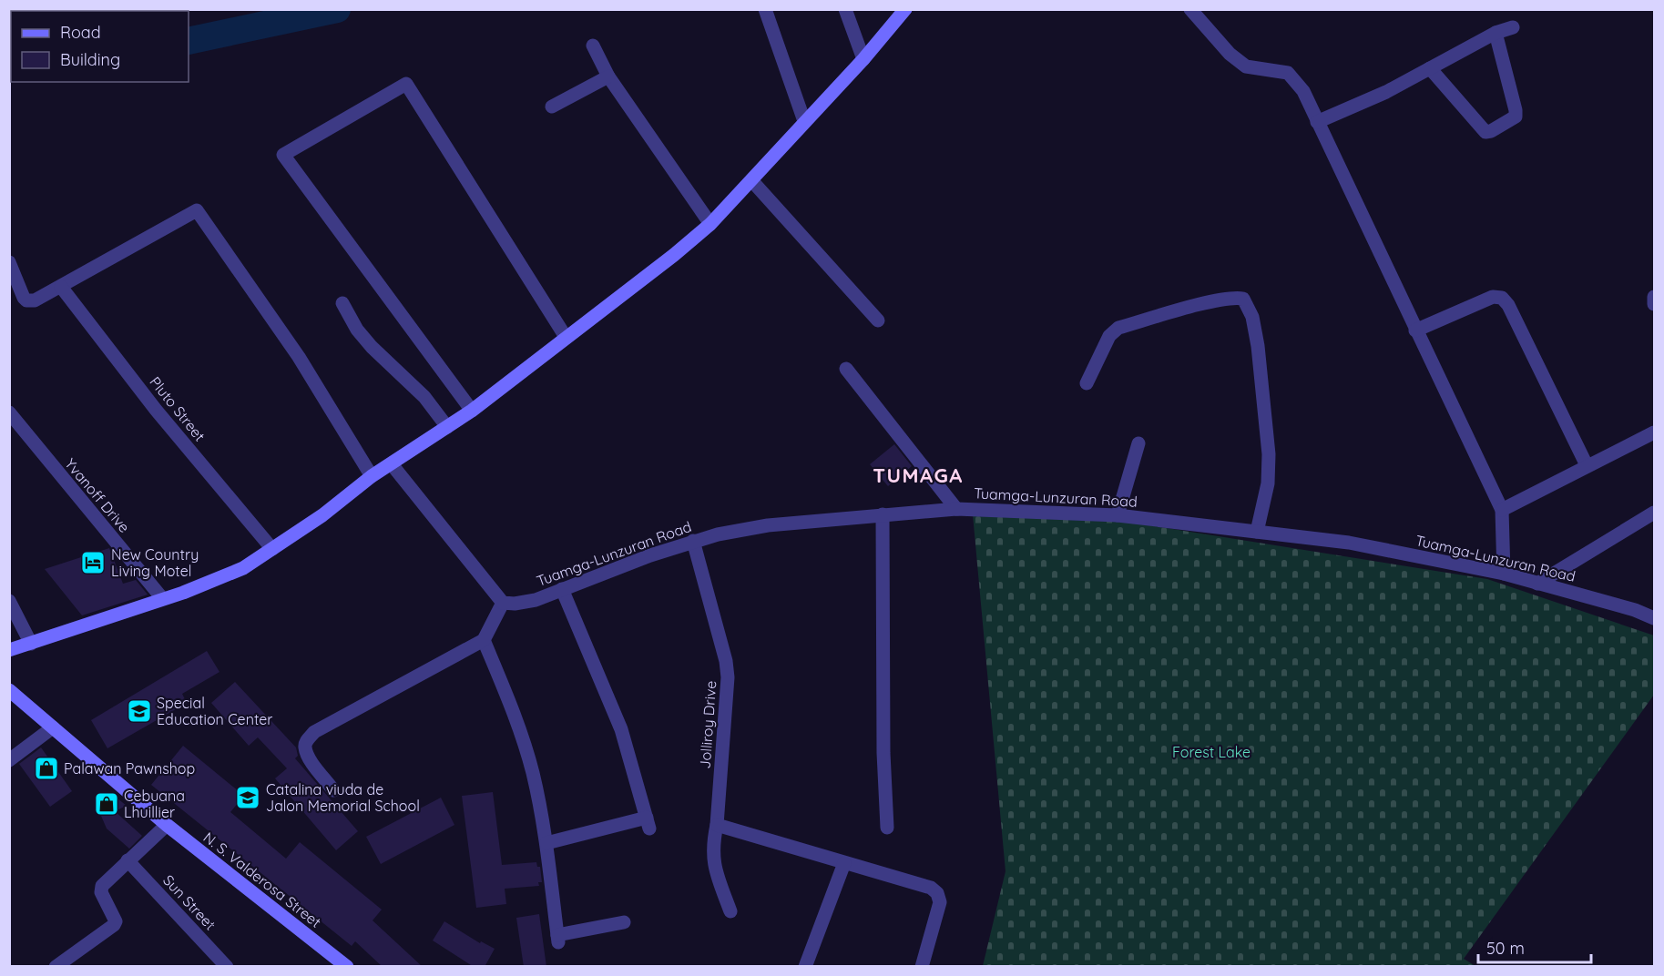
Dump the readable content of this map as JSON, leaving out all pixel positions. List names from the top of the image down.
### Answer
{
  "streets": {
    "main road": ["N. S. Valderosa Street"],
    "street": [
      "Pluto Street",
      "Yvanoff Drive",
      "Tuamga-Lunzuran Road",
      "Jolliroy Drive",
      "Sun Street"
    ]
  },
  "crossings": [
    ["Tuamga-Lunzuran Road", "Jolliroy Drive"]
  ],
  "districts": ["TUMAGA"],
  "parks": ["Forest Lake"],
  "places": {
    "hotel": ["New Country Living Motel"],
    "school or university": ["Special Education Center", "Catalina viuda de Jalon Memorial School"],
    "shop": ["Palawan Pawnshop", "Cebuana Lhuillier"]
  },
  "legend": ["Road", "Building"],
  "scale_bar": "50 m"
}
